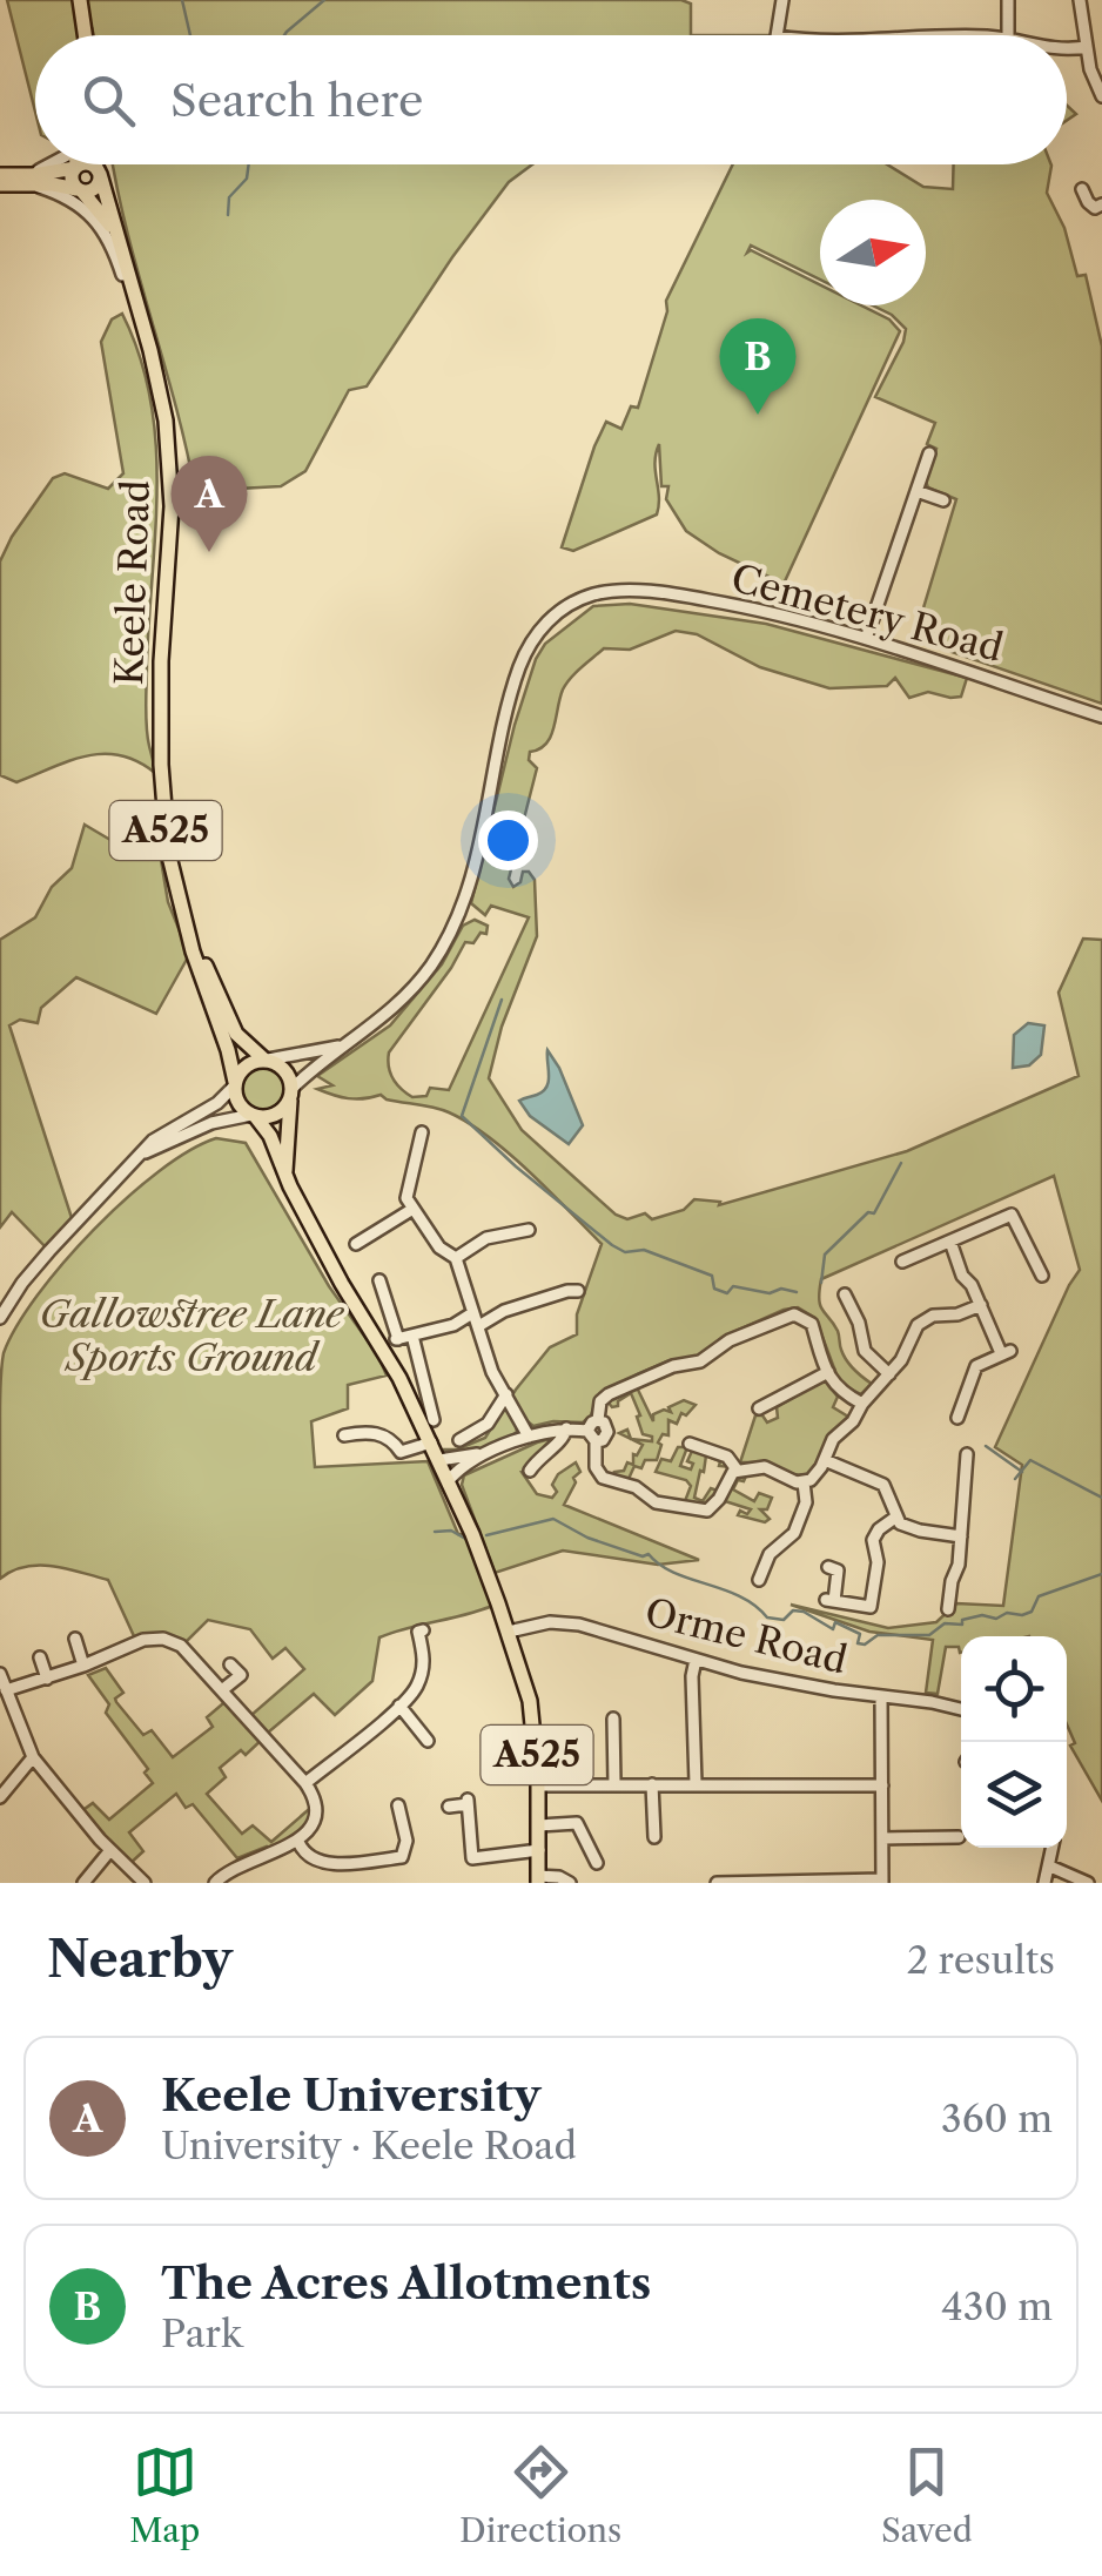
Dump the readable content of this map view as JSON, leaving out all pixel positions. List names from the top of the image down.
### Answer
{
  "streets": {
    "main road": ["Keele Road", "A525"],
    "street": ["Cemetery Road", "Orme Road"]
  },
  "crossings": [
    ["Keele Road", "Cemetery Road"],
    ["Keele Road", "A525"],
    ["Cemetery Road", "A525"],
    ["A525", "Orme Road"]
  ],
  "parks": ["Gallowstree Lane Sports Ground"],
  "north": "right",
  "page": {
    "search": "Search here",
    "pins": ["B", "A"],
    "heading": ["Nearby", "2 results"],
    "list": [
      {
        "mark": "A",
        "name": "Keele University",
        "note": "University · Keele Road",
        "value": "360 m"
      },
      {
        "mark": "B",
        "name": "The Acres Allotments",
        "note": "Park",
        "value": "430 m"
      }
    ],
    "nav": ["Map", "Directions", "Saved"]
  }
}
